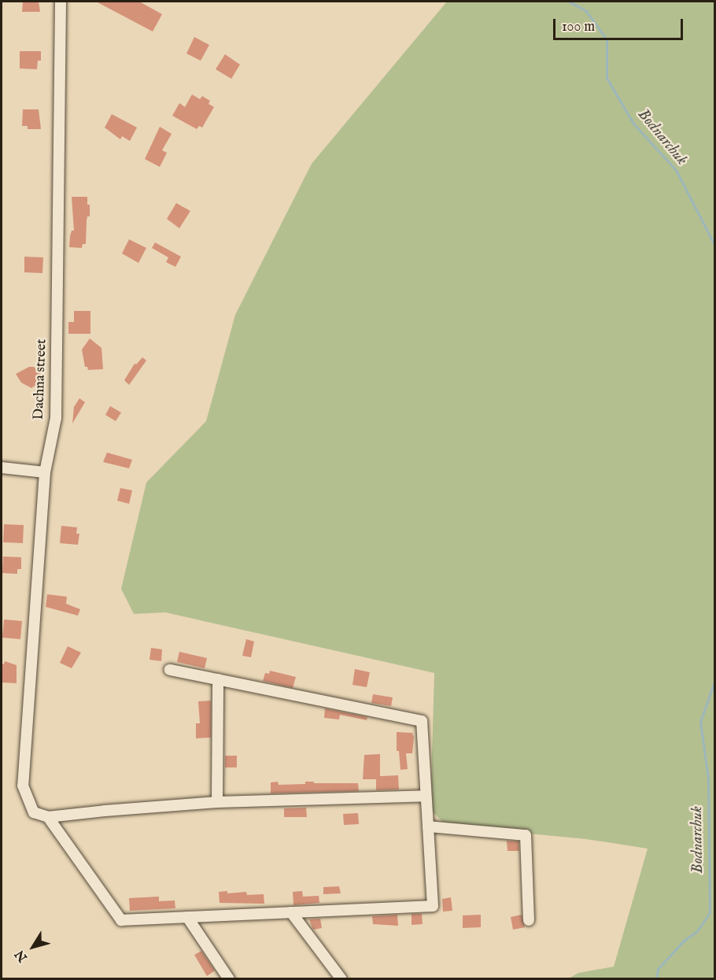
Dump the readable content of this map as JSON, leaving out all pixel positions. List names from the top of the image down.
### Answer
{
  "streets": {
    "street": ["Dachna street"]
  },
  "water": ["Bodnarchuk"],
  "scale_bar": "100 m",
  "north": "bottom left"
}
